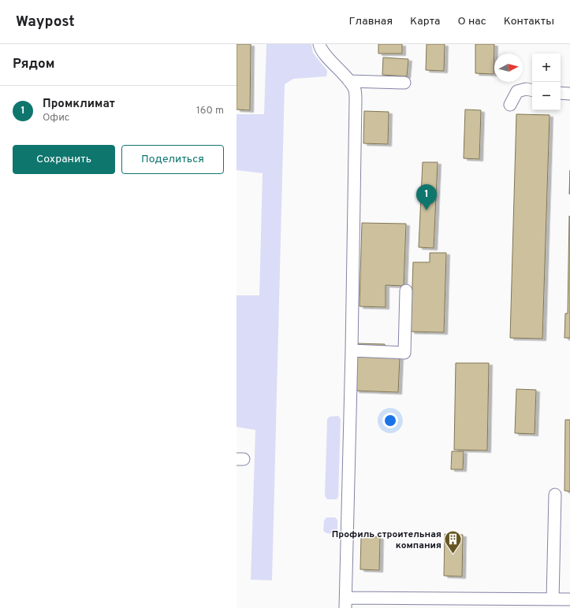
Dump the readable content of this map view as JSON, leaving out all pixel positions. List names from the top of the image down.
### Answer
{
  "places": {
    "building": ["Профиль строительная компания"]
  },
  "north": "right",
  "page": {
    "header": "Waypost",
    "nav": [
      "Главная",
      "Карта",
      "О нас",
      "Контакты"
    ],
    "heading": "Рядом",
    "map_buttons": ["+", "−"],
    "list": [
      {
        "mark": "1",
        "name": "Промклимат",
        "note": "Офис",
        "value": "160 m"
      }
    ],
    "buttons": ["Сохранить", "Поделиться"],
    "pins": "1"
  }
}
